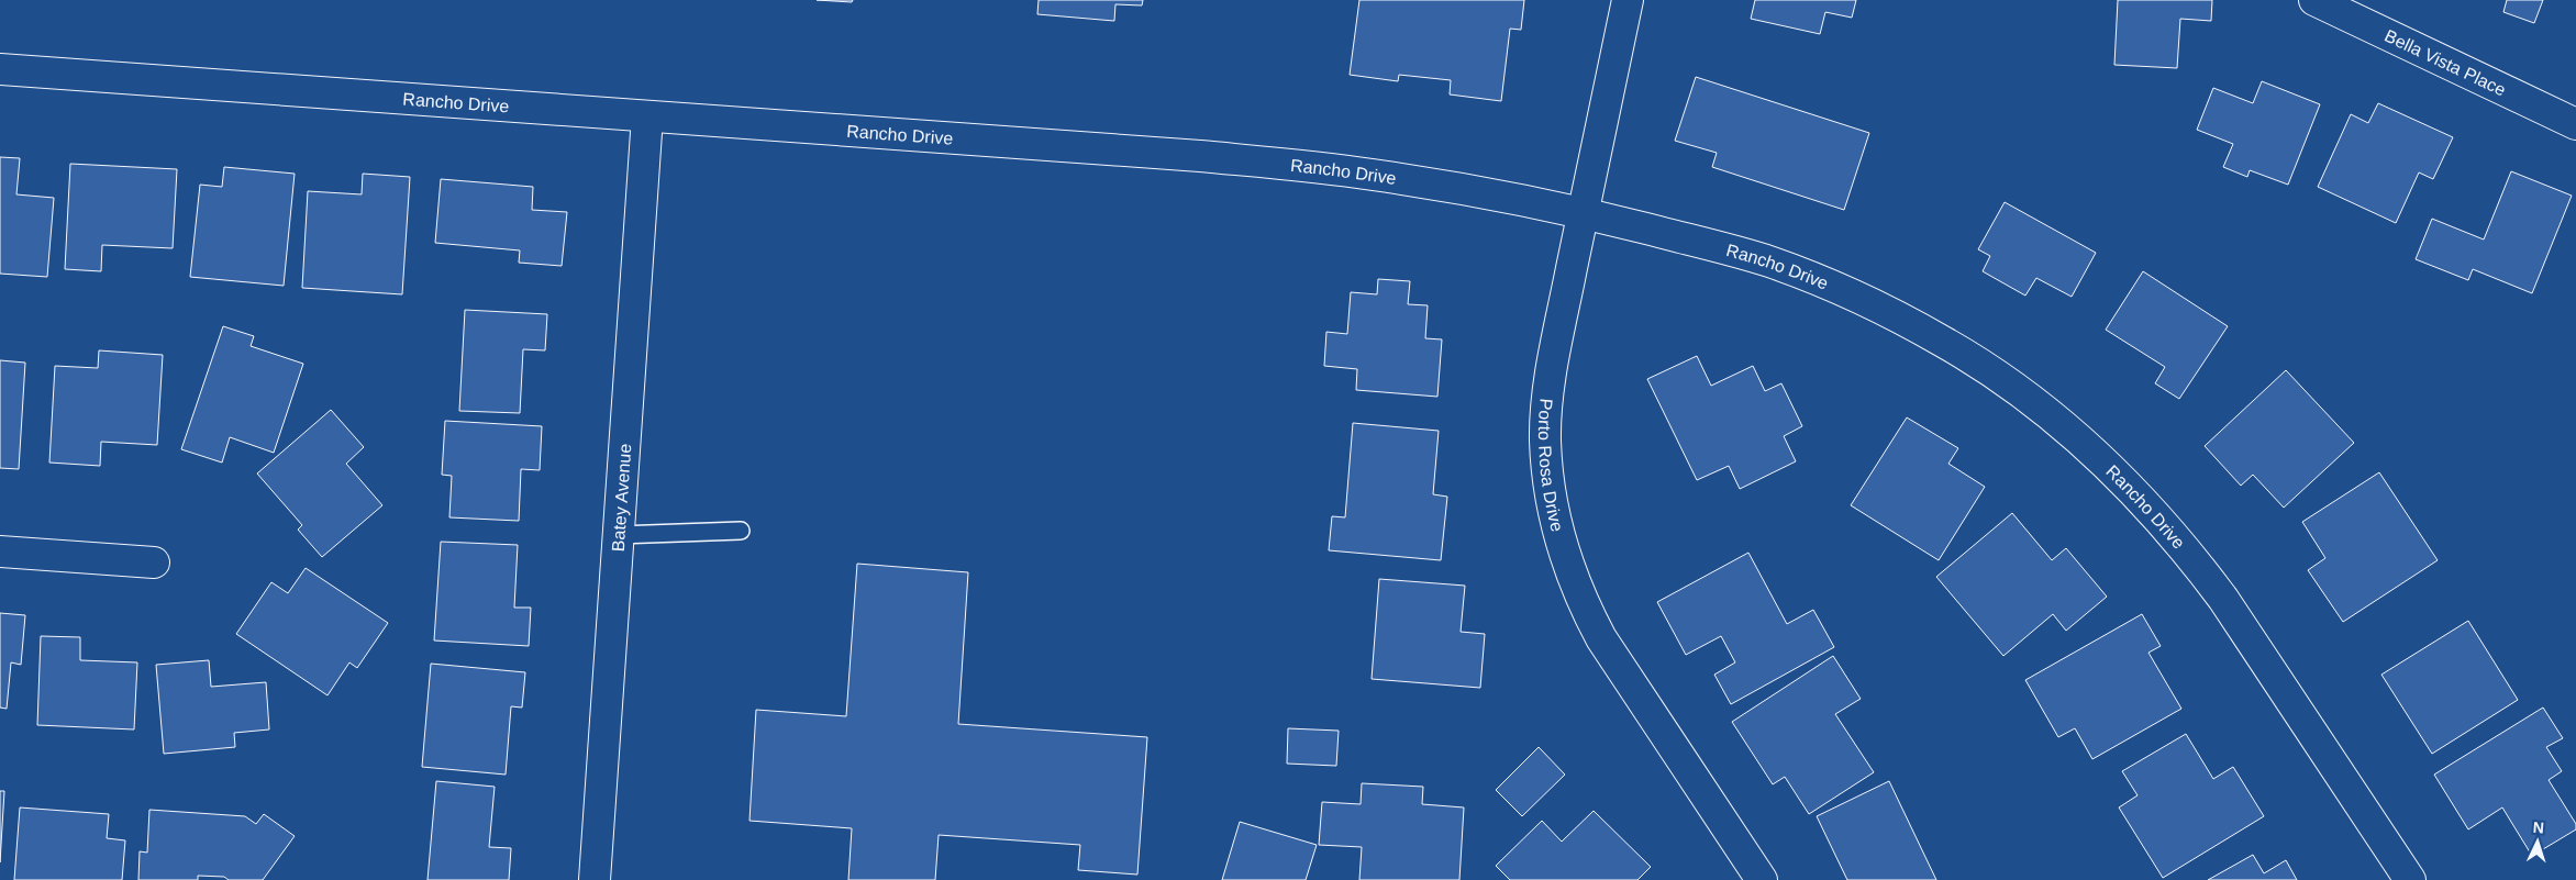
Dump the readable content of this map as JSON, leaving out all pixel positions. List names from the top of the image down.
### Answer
{
  "streets": {
    "street": [
      "Bella Vista Place",
      "Rancho Drive",
      "Porto Rosa Drive",
      "Batey Avenue"
    ]
  },
  "crossings": [
    ["Rancho Drive", "Porto Rosa Drive"],
    ["Rancho Drive", "Batey Avenue"]
  ],
  "north": "top"
}
